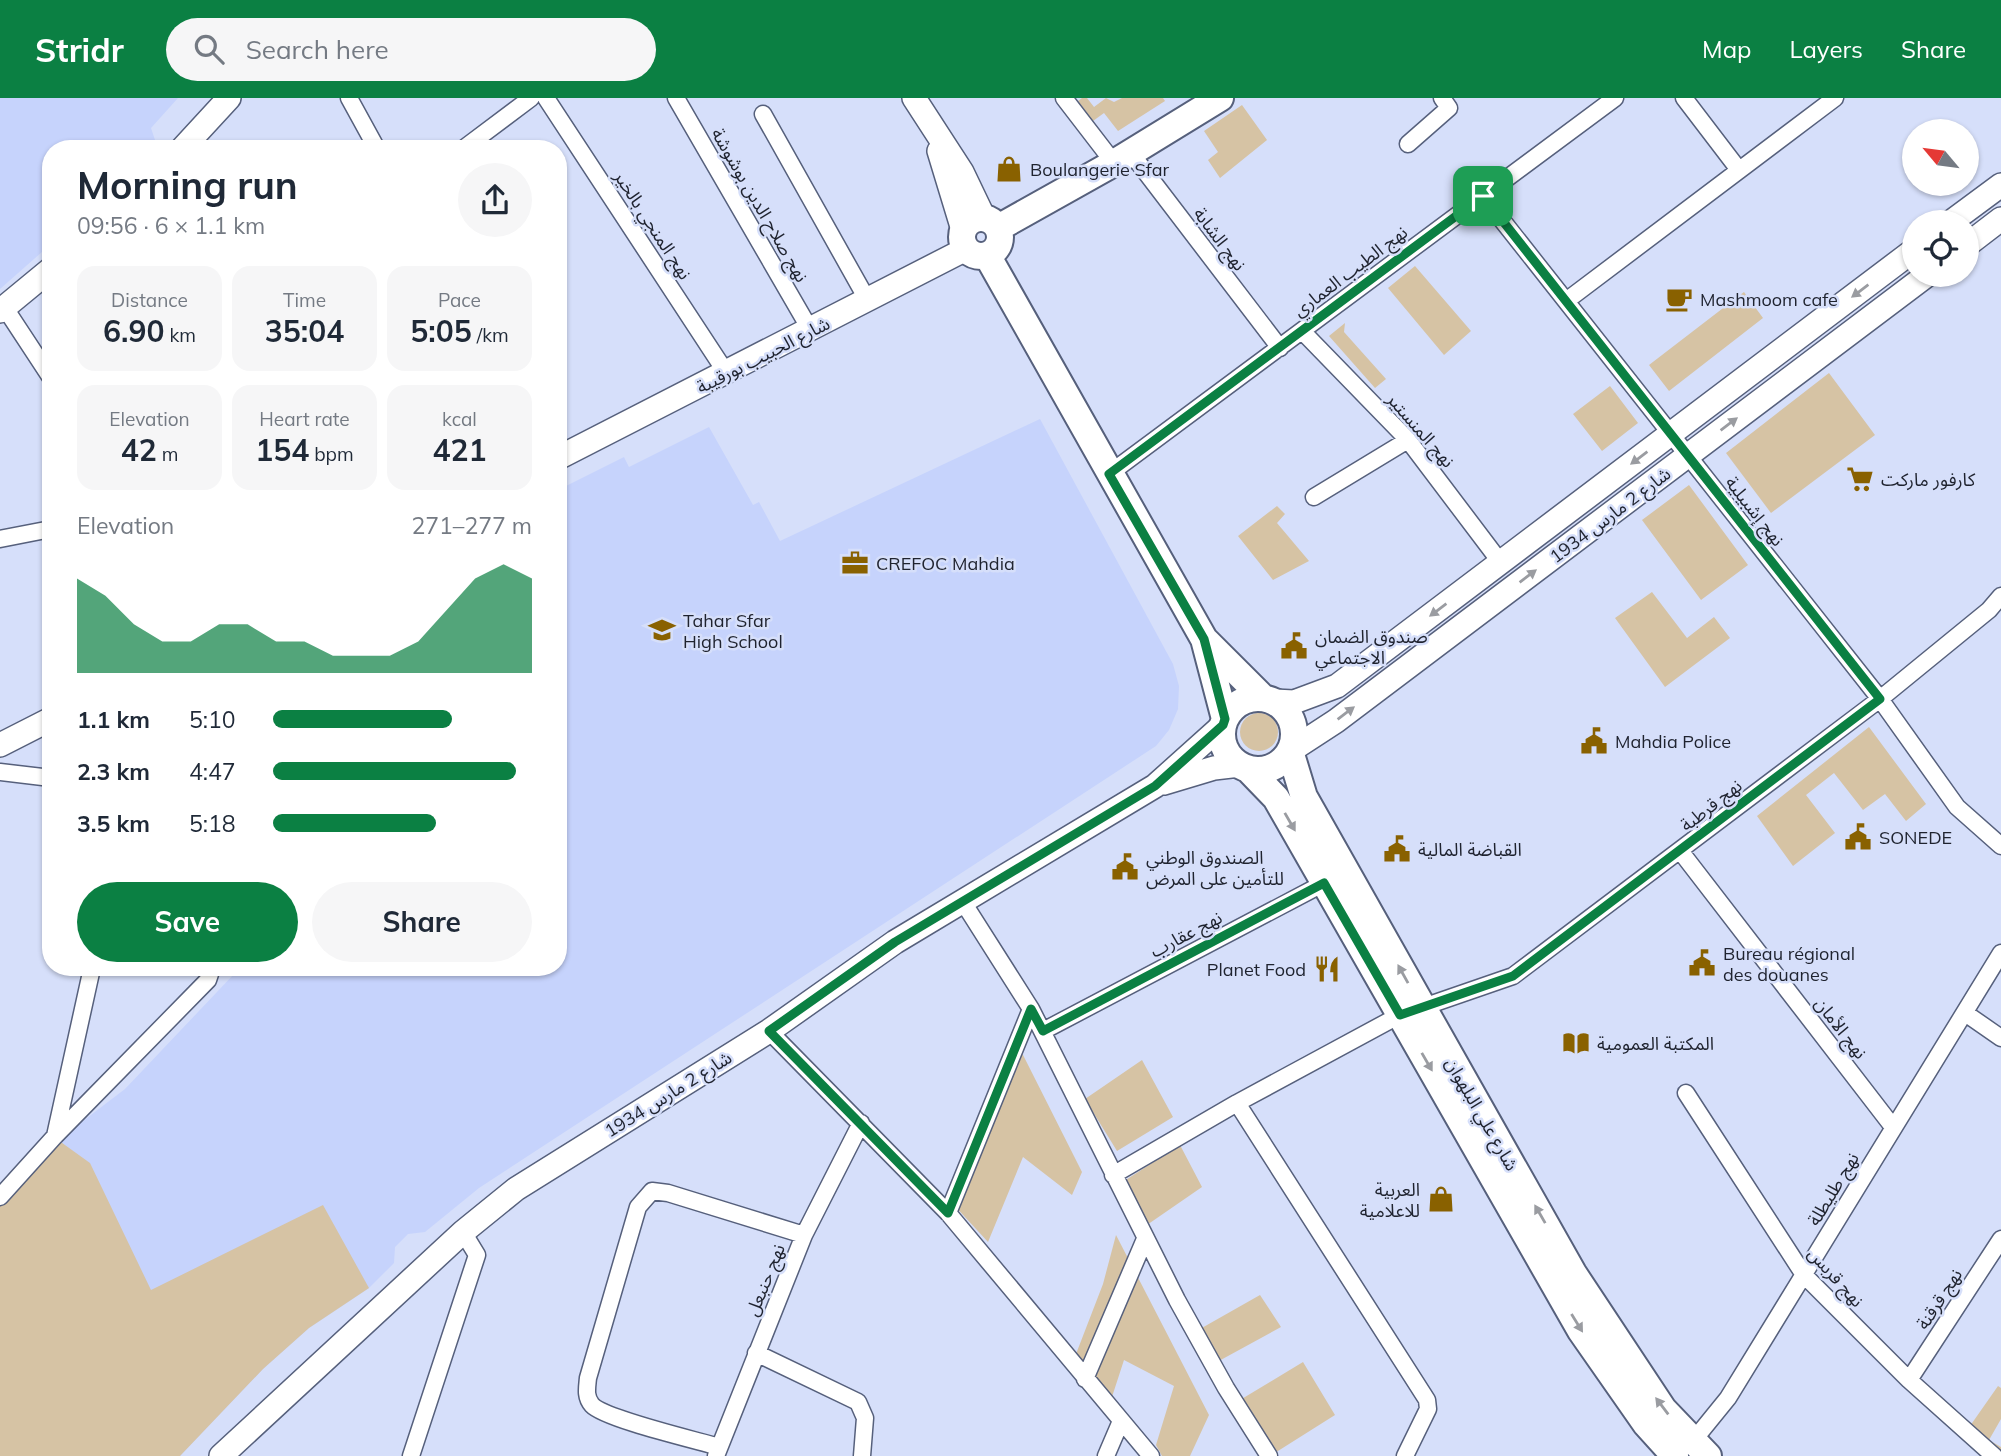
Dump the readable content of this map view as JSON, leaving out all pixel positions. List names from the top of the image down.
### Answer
{
  "streets": {
    "main road": ["شارع الحبيب بورقيبة", "شارع علي البلهوان"],
    "street": [
      "نهج صلاح الدين بوشوشة",
      "نهج المنجي بالخير",
      "نهج الشابة",
      "نهج الطيب العماري",
      "نهج المنستير",
      "نهج إشبيلية",
      "شارع 2 مارس 1934",
      "نهج قرطبة",
      "نهج عقارب",
      "نهج الأمان",
      "نهج طليطلة",
      "نهج قربس",
      "نهج حنبعل",
      "نهج قرقنة"
    ]
  },
  "crossings": [
    ["نهج صلاح الدين بوشوشة", "شارع الحبيب بورقيبة"],
    ["نهج المنجي بالخير", "شارع الحبيب بورقيبة"],
    ["نهج الشابة", "نهج الطيب العماري"],
    ["نهج الشابة", "شارع الحبيب بورقيبة"],
    ["نهج الطيب العماري", "نهج المنستير"],
    ["نهج الطيب العماري", "نهج إشبيلية"],
    ["نهج المنستير", "شارع 2 مارس 1934"],
    ["نهج إشبيلية", "شارع 2 مارس 1934"],
    ["نهج إشبيلية", "نهج قرطبة"],
    ["شارع 2 مارس 1934", "شارع علي البلهوان"],
    ["نهج قرطبة", "نهج الأمان"],
    ["نهج قرطبة", "شارع علي البلهوان"],
    ["نهج عقارب", "شارع علي البلهوان"],
    ["نهج الأمان", "نهج طليطلة"],
    ["شارع علي البلهوان", "نهج طليطلة"],
    ["نهج طليطلة", "نهج قربس"],
    ["نهج قربس", "نهج قرقنة"]
  ],
  "places": {
    "shop": ["Boulangerie Sfar", "العربية للاعلامية"],
    "cafe": ["Mashmoom cafe"],
    "supermarket": ["كارفور ماركت"],
    "office": ["CREFOC Mahdia"],
    "school or university": ["Tahar Sfar High School"],
    "public building": [
      "صندوق الضمان الاجتماعي",
      "Mahdia Police",
      "SONEDE",
      "القباضة المالية",
      "الصندوق الوطني للتأمين على المرض",
      "Bureau régional des douanes"
    ],
    "restaurant": ["Planet Food"],
    "library": ["المكتبة العمومية"]
  },
  "north": "top left",
  "page": {
    "header": "Stridr",
    "search": "Search here",
    "nav": ["Map", "Layers", "Share"],
    "heading": ["Morning run", "09:56 · 6 × 1.1 km"],
    "stats": [
      ["Distance", "6.90 km"],
      ["Time", "35:04"],
      ["Pace", "5:05 /km"],
      ["Elevation", "42 m"],
      ["Heart rate", "154 bpm"],
      ["kcal", "421"]
    ],
    "chart": ["Elevation", "271–277 m"],
    "list": [
      {
        "name": "1.1 km",
        "note": "5:10"
      },
      {
        "name": "2.3 km",
        "note": "4:47"
      },
      {
        "name": "3.5 km",
        "note": "5:18"
      }
    ],
    "buttons": ["Save", "Share"]
  }
}
